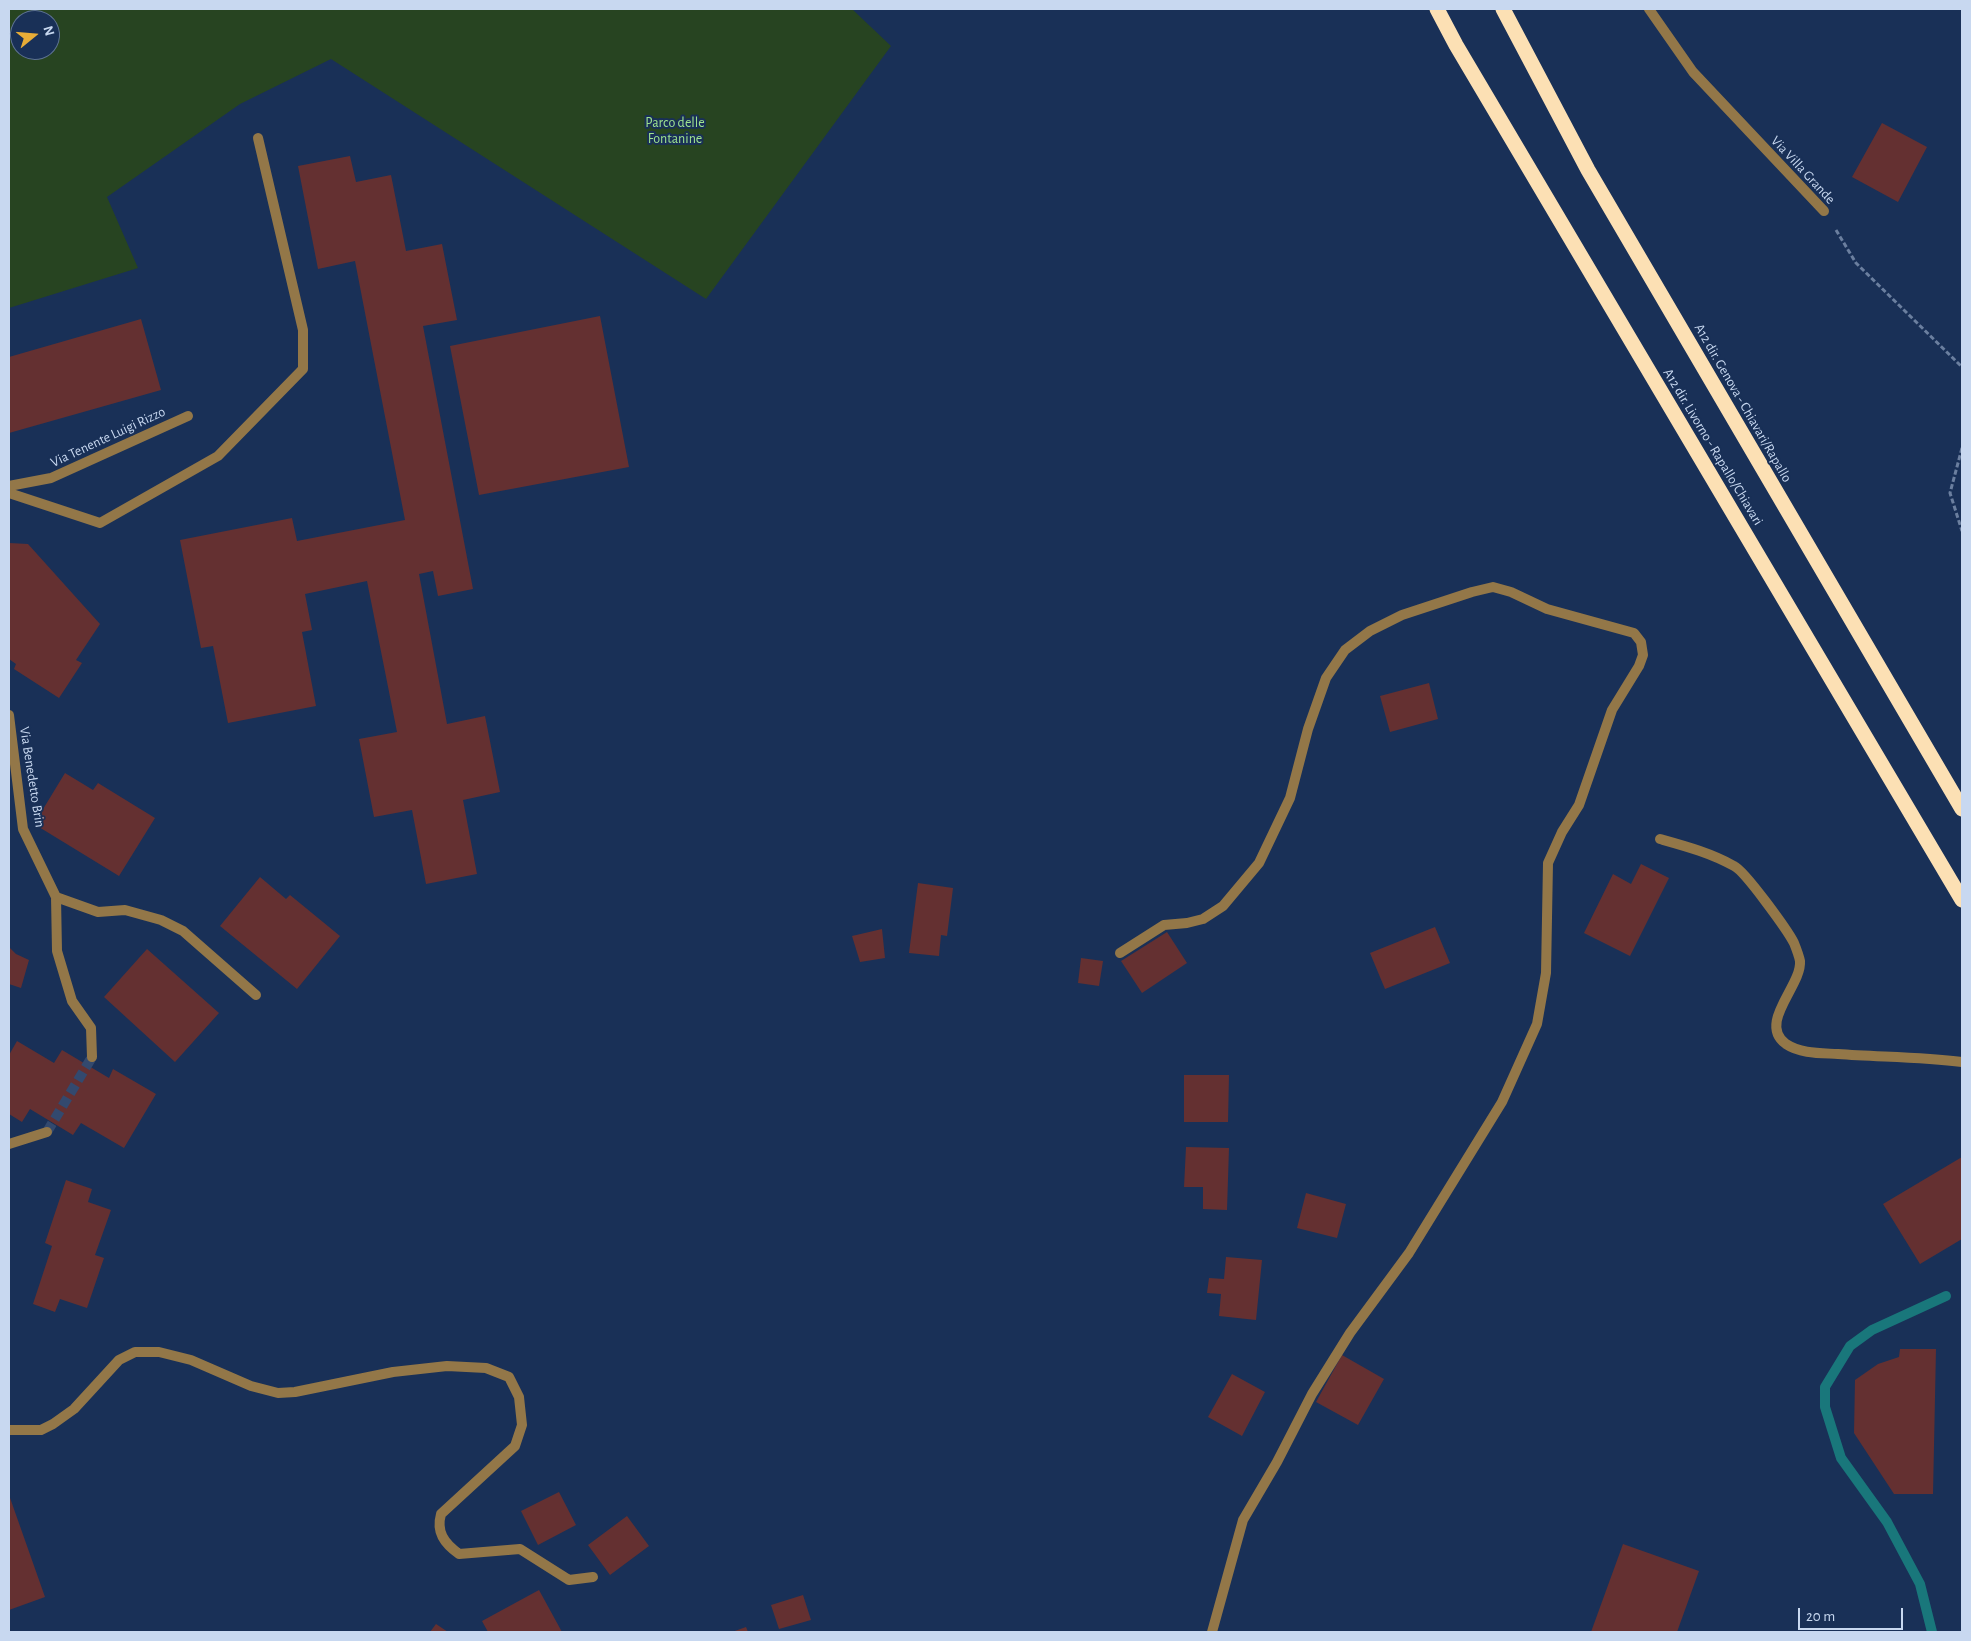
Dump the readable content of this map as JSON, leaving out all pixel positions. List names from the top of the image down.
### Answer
{
  "streets": {
    "highway": ["A12 dir. Genova - Chiavari/Rapallo", "A12 dir. Livorno - Rapallo/Chiavari"],
    "street": ["Via Villa Grande", "Via Tenente Luigi Rizzo", "Via Benedetto Brin"]
  },
  "parks": ["Parco delle Fontanine"],
  "scale_bar": "20 m",
  "north": "right"
}
